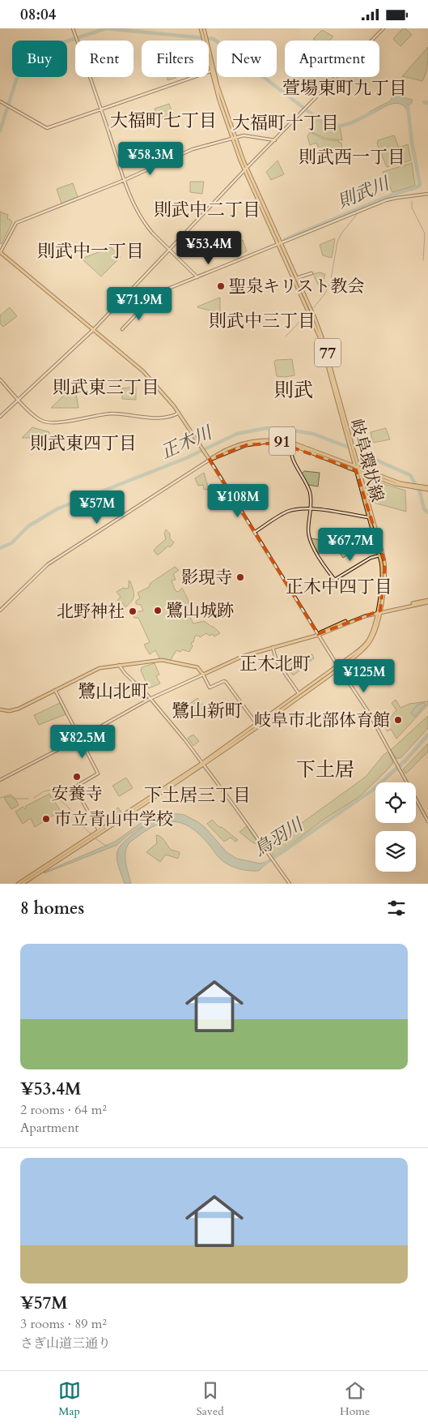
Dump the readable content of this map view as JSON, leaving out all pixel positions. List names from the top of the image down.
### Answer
{
  "streets": {
    "main road": ["77", "91", "岐阜環状線"]
  },
  "crossings": [
    ["91", "岐阜環状線"]
  ],
  "districts": [
    "萱場東町九丁目",
    "大福町七丁目",
    "大福町十丁目",
    "則武西一丁目",
    "則武中二丁目",
    "則武中一丁目",
    "則武中三丁目",
    "則武東三丁目",
    "則武",
    "則武東四丁目",
    "正木中四丁目",
    "正木北町",
    "鷺山北町",
    "鷺山新町",
    "下土居",
    "下土居三丁目"
  ],
  "water": ["則武川", "正木川", "鳥羽川"],
  "places": [
    "聖泉キリスト教会",
    "影現寺",
    "鷺山城跡",
    "北野神社",
    "岐阜市北部体育館",
    "安養寺",
    "市立青山中学校"
  ],
  "page": {
    "status": "08:04",
    "chip": [
      "Buy",
      "Rent",
      "Filters",
      "New",
      "Apartment"
    ],
    "price": [
      "¥58.3M",
      "¥53.4M",
      "¥71.9M",
      "¥108M",
      "¥57M",
      "¥67.7M",
      "¥125M",
      "¥82.5M"
    ],
    "heading": "8 homes",
    "list": [
      {
        "name": "¥53.4M",
        "note": "2 rooms · 64 m² · Apartment"
      },
      {
        "name": "¥57M",
        "note": "3 rooms · 89 m² · さぎ山道三通り"
      }
    ],
    "tabs": ["Map", "Saved", "Home"]
  }
}
